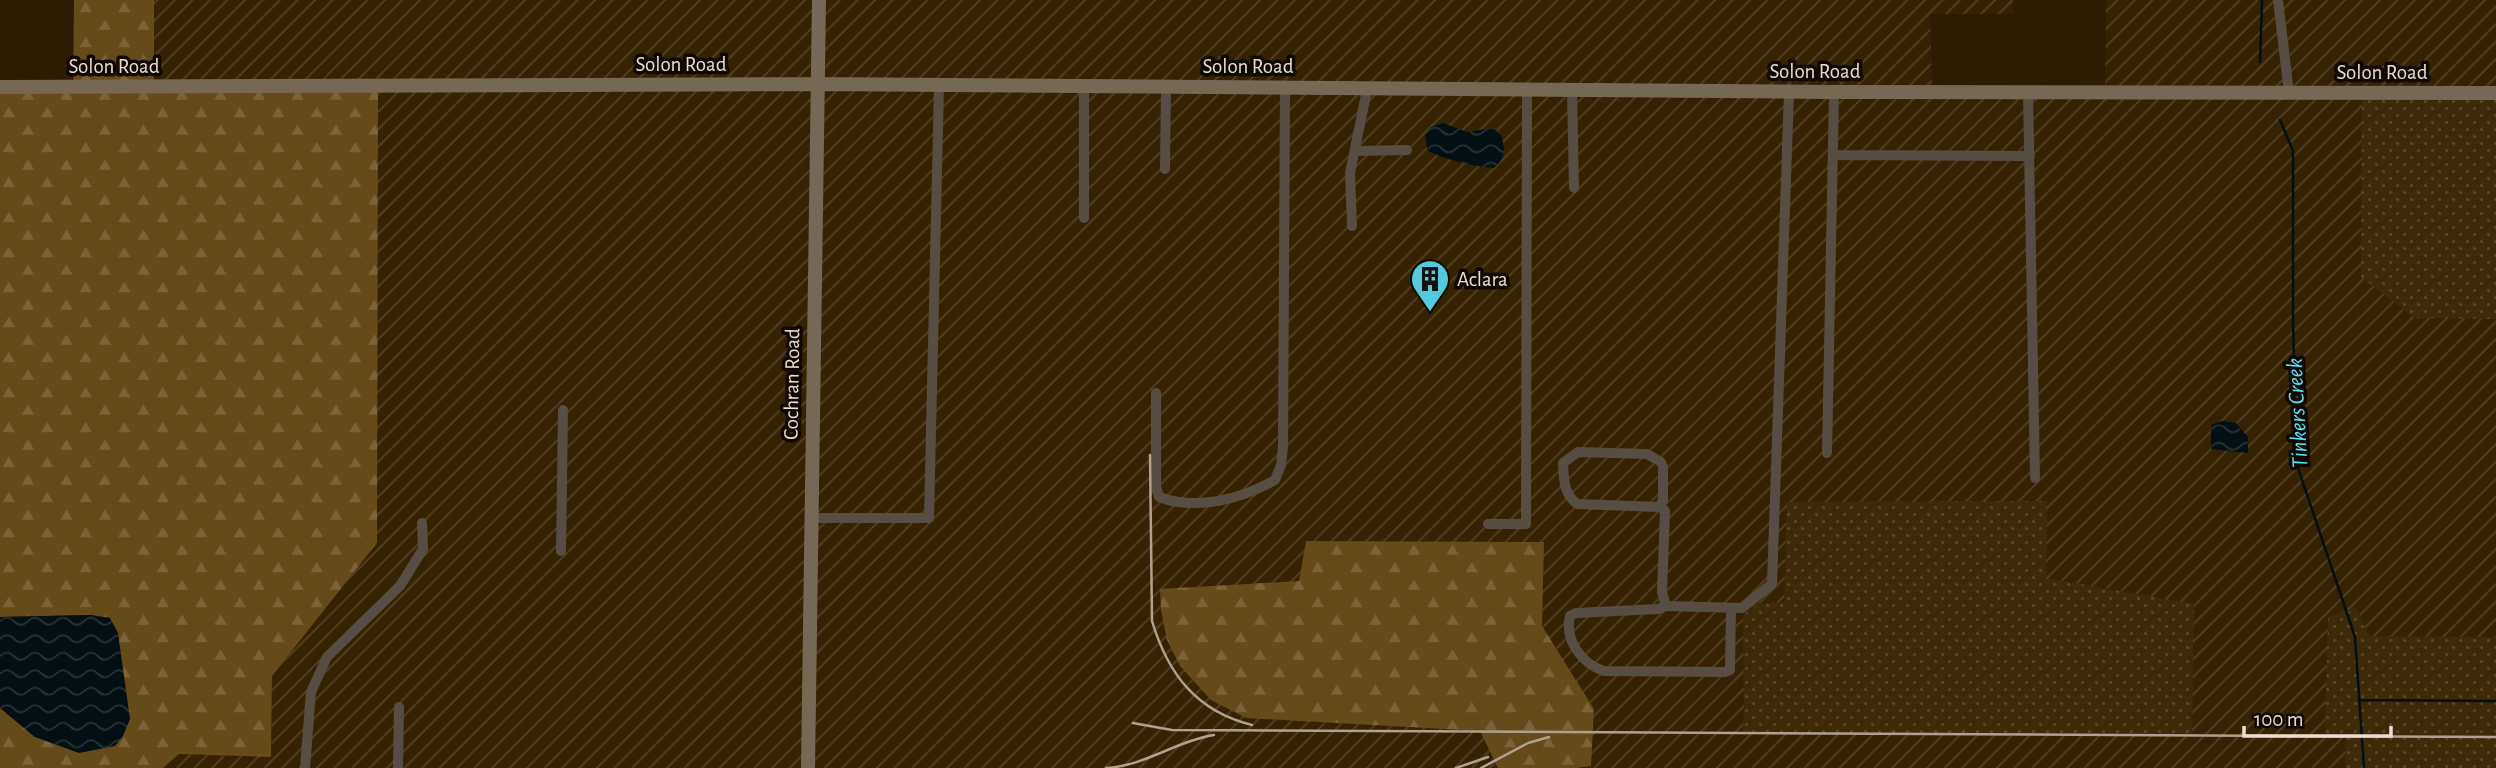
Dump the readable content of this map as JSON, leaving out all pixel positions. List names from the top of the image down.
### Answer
{
  "streets": {
    "street": ["Solon Road", "Cochran Road"]
  },
  "crossings": [
    ["Solon Road", "Cochran Road"]
  ],
  "water": ["Tinkers Creek"],
  "places": {
    "building": ["Aclara"]
  },
  "scale_bar": "100 m"
}
